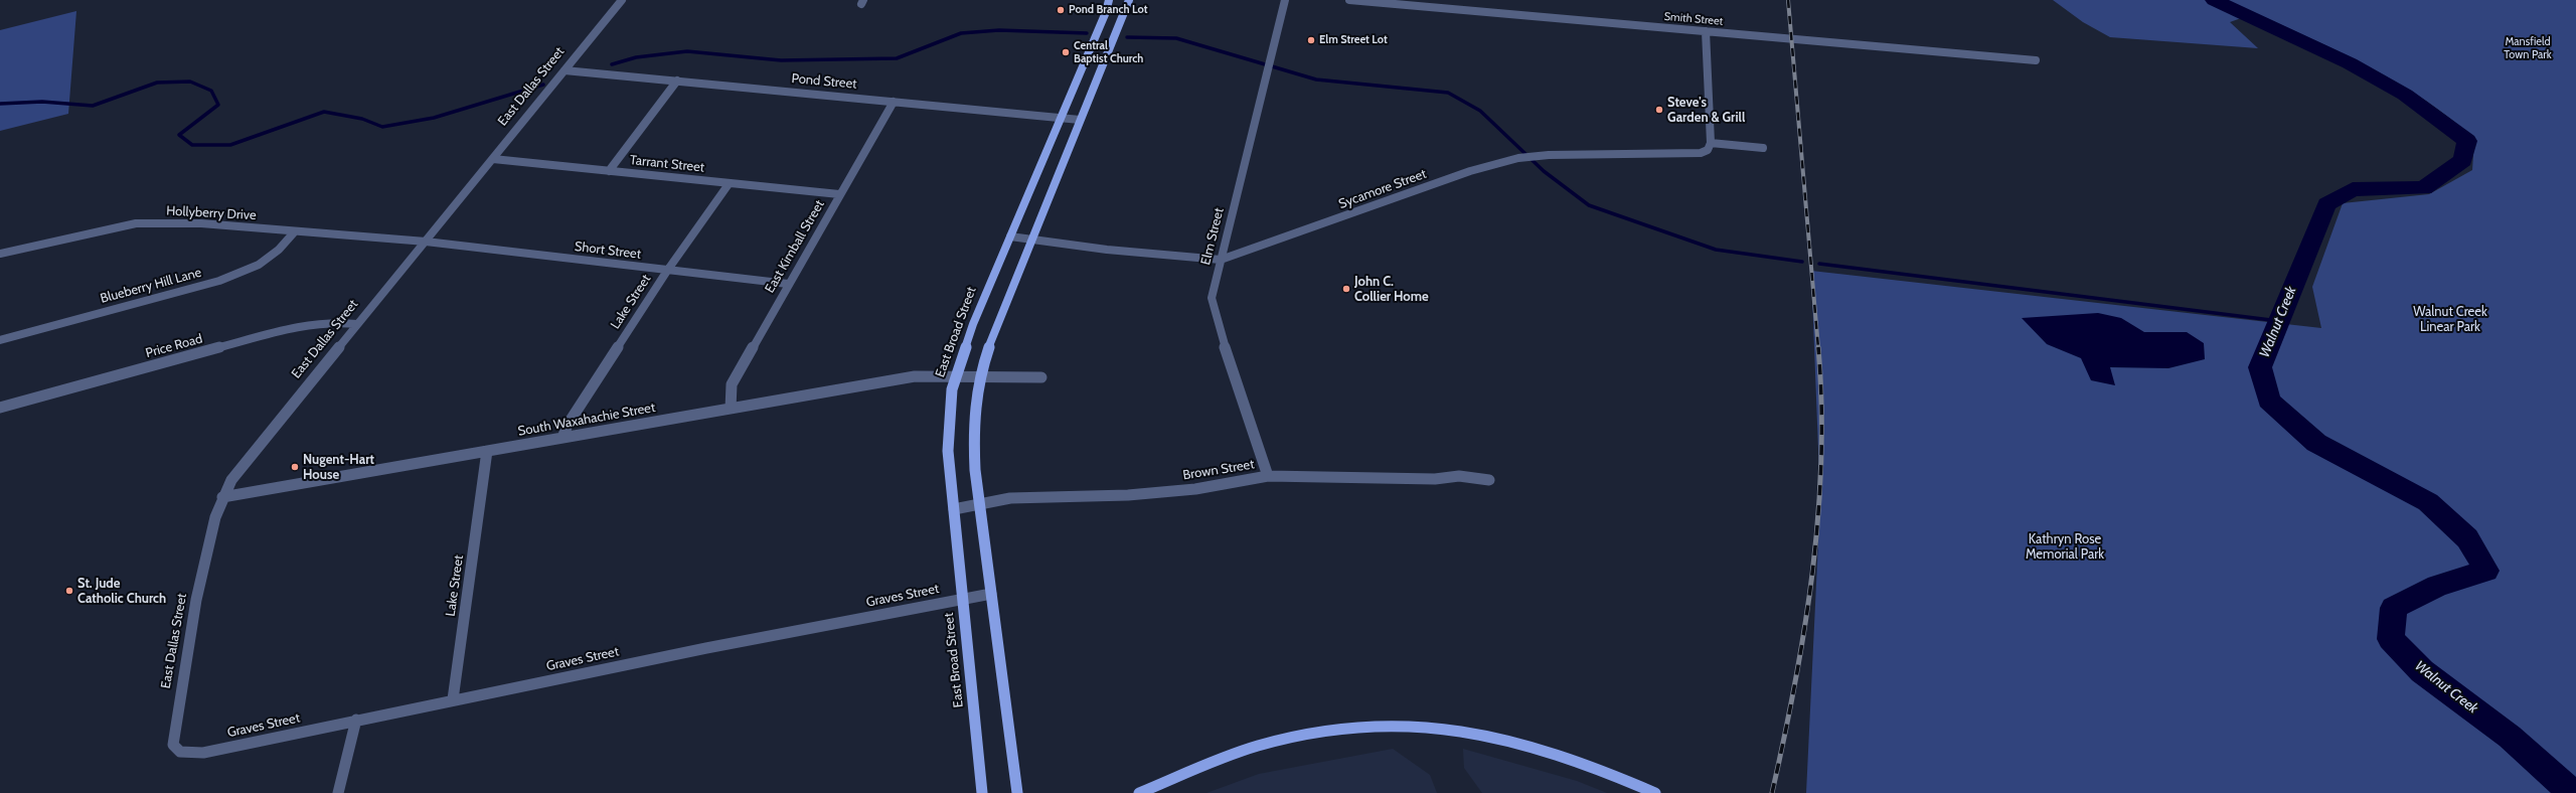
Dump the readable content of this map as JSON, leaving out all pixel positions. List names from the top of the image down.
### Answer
{
  "streets": {
    "main road": ["East Broad Street"],
    "street": [
      "Smith Street",
      "Pond Street",
      "East Dallas Street",
      "Tarrant Street",
      "Sycamore Street",
      "Hollyberry Drive",
      "Elm Street",
      "East Kimball Street",
      "Short Street",
      "Blueberry Hill Lane",
      "Lake Street",
      "Price Road",
      "South Waxahachie Street",
      "Brown Street",
      "Graves Street"
    ]
  },
  "crossings": [
    ["Pond Street", "East Dallas Street"],
    ["Pond Street", "East Kimball Street"],
    ["Pond Street", "East Broad Street"],
    ["East Dallas Street", "Tarrant Street"],
    ["East Dallas Street", "Hollyberry Drive"],
    ["East Dallas Street", "Short Street"],
    ["East Dallas Street", "Price Road"],
    ["East Dallas Street", "South Waxahachie Street"],
    ["East Dallas Street", "Graves Street"],
    ["Tarrant Street", "East Kimball Street"],
    ["Tarrant Street", "Lake Street"],
    ["Sycamore Street", "Elm Street"],
    ["Sycamore Street", "East Broad Street"],
    ["Hollyberry Drive", "Short Street"],
    ["Hollyberry Drive", "Blueberry Hill Lane"],
    ["Elm Street", "Brown Street"],
    ["East Kimball Street", "Short Street"],
    ["East Kimball Street", "South Waxahachie Street"],
    ["Short Street", "Lake Street"],
    ["Lake Street", "South Waxahachie Street"],
    ["Lake Street", "Graves Street"],
    ["East Broad Street", "South Waxahachie Street"],
    ["East Broad Street", "Brown Street"],
    ["East Broad Street", "Graves Street"]
  ],
  "water": ["Walnut Creek"],
  "parks": ["Mansfield Town Park", "Walnut Creek Linear Park", "Kathryn Rose Memorial Park"],
  "places": [
    "Pond Branch Lot",
    "Elm Street Lot",
    "Central Baptist Church",
    "Steve's Garden & Grill",
    "John C. Collier Home",
    "Nugent-Hart House",
    "St. Jude Catholic Church"
  ]
}
